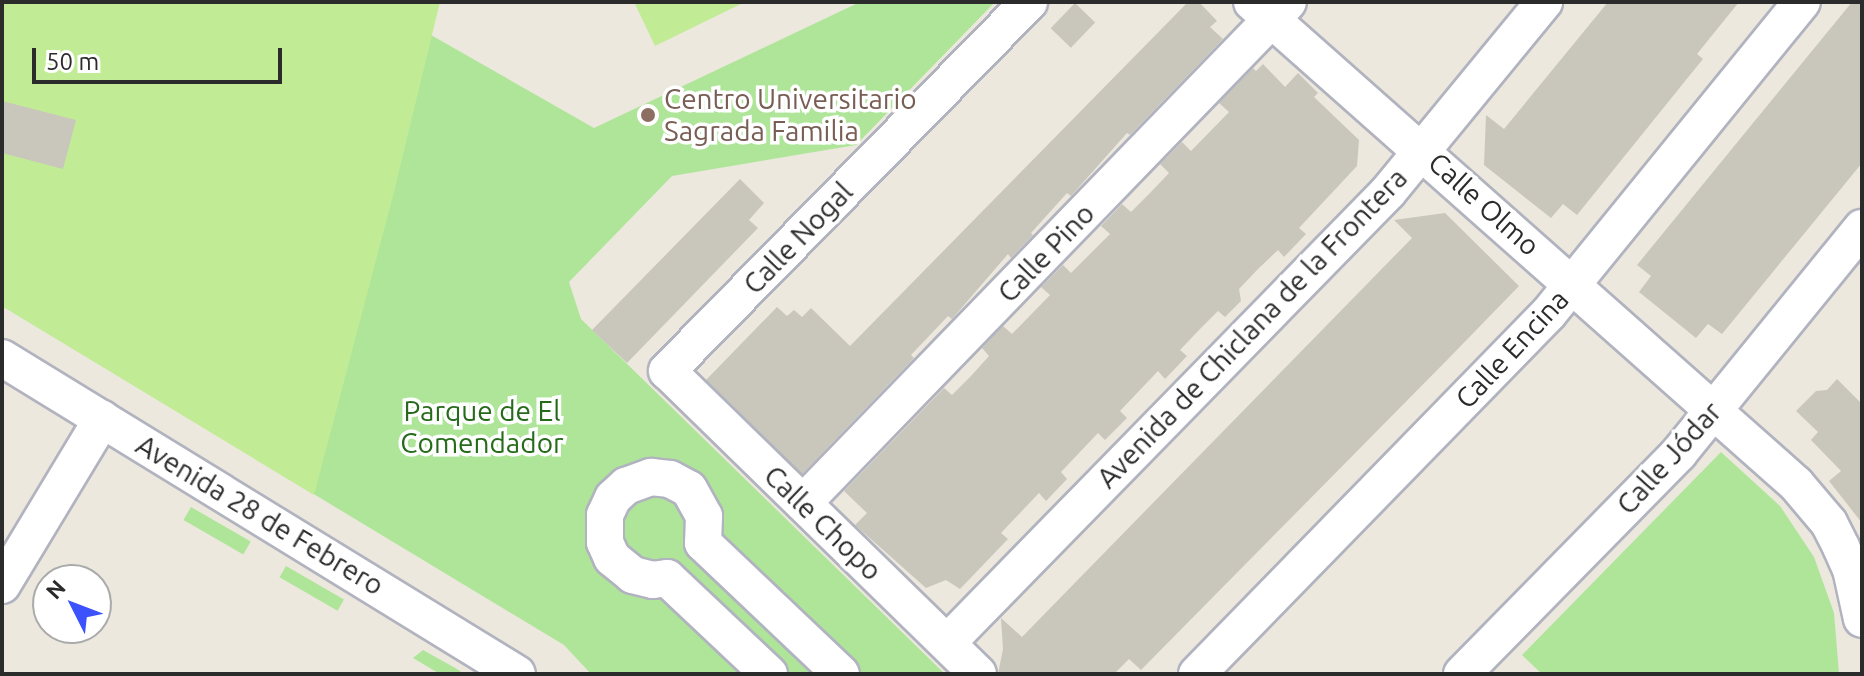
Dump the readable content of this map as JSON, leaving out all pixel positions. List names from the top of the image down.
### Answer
{
  "streets": {
    "street": [
      "Calle Olmo",
      "Calle Nogal",
      "Calle Pino",
      "Avenida de Chiclana de la Frontera",
      "Calle Encina",
      "Calle Jódar",
      "Avenida 28 de Febrero",
      "Calle Chopo"
    ]
  },
  "crossings": [
    ["Calle Olmo", "Calle Pino"],
    ["Calle Olmo", "Avenida de Chiclana de la Frontera"],
    ["Calle Olmo", "Calle Encina"],
    ["Calle Olmo", "Calle Jódar"],
    ["Calle Nogal", "Calle Chopo"],
    ["Calle Pino", "Calle Chopo"],
    ["Avenida de Chiclana de la Frontera", "Calle Chopo"]
  ],
  "parks": ["Parque de El Comendador"],
  "places": ["Centro Universitario Sagrada Familia"],
  "scale_bar": "50 m",
  "north": "top left"
}
